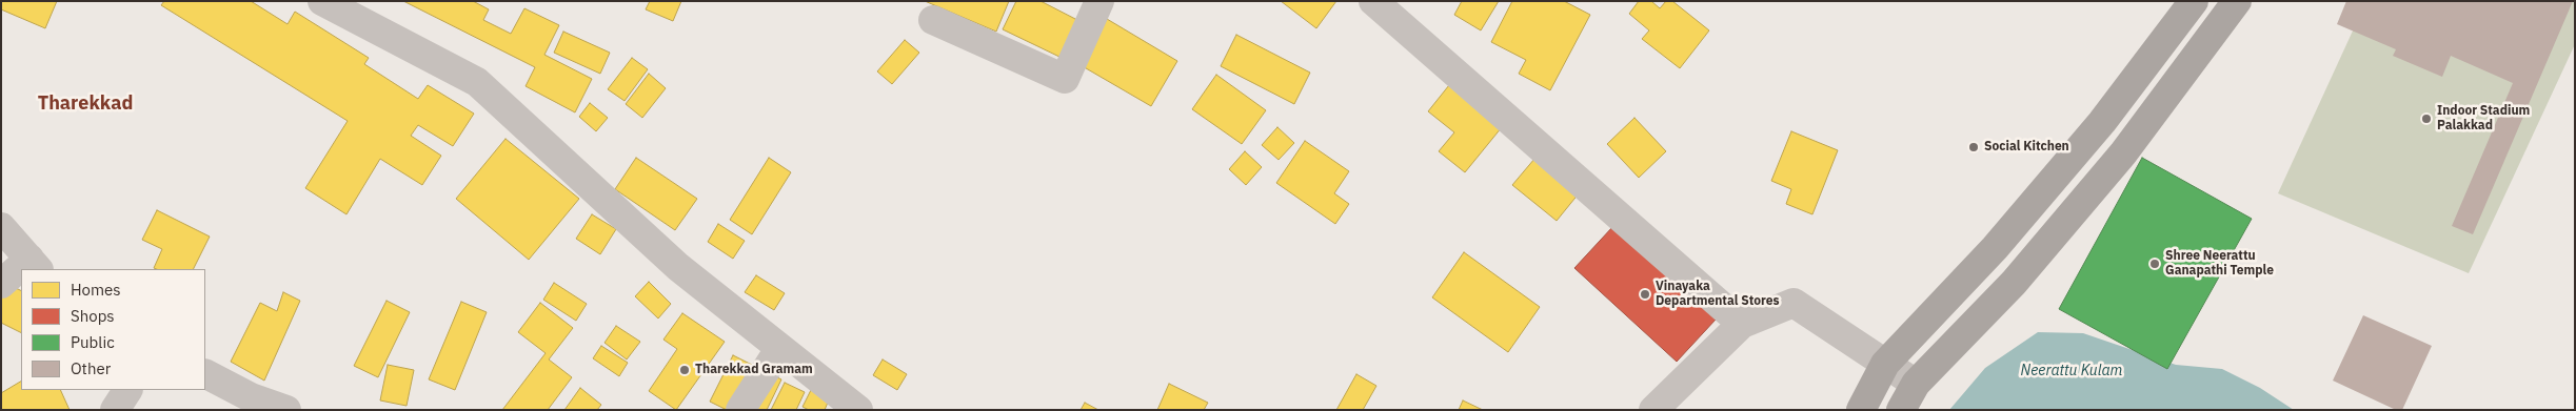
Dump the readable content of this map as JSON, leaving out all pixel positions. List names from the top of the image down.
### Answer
{
  "districts": ["Tharekkad"],
  "water": ["Neerattu Kulam"],
  "places": [
    "Indoor Stadium Palakkad",
    "Social Kitchen",
    "Shree Neerattu Ganapathi Temple",
    "Vinayaka Departmental Stores",
    "Tharekkad Gramam"
  ],
  "legend": [
    "Homes",
    "Shops",
    "Public",
    "Other"
  ]
}
